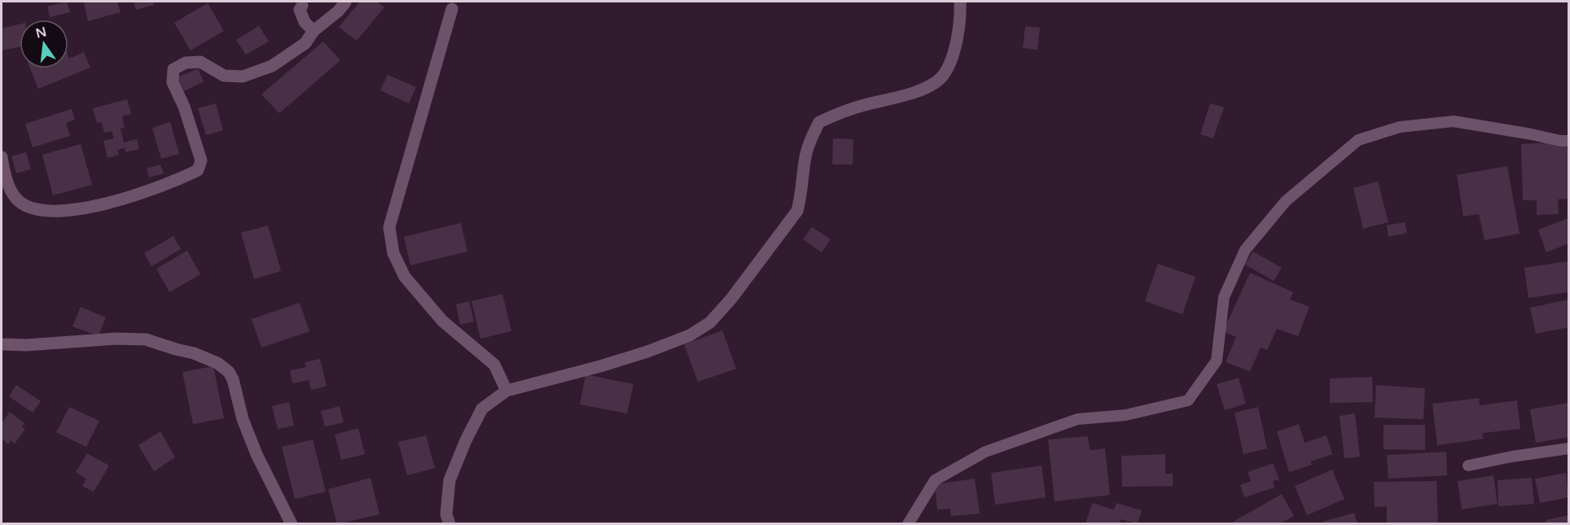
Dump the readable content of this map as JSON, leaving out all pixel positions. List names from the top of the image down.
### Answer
{
  "north": "top"
}
